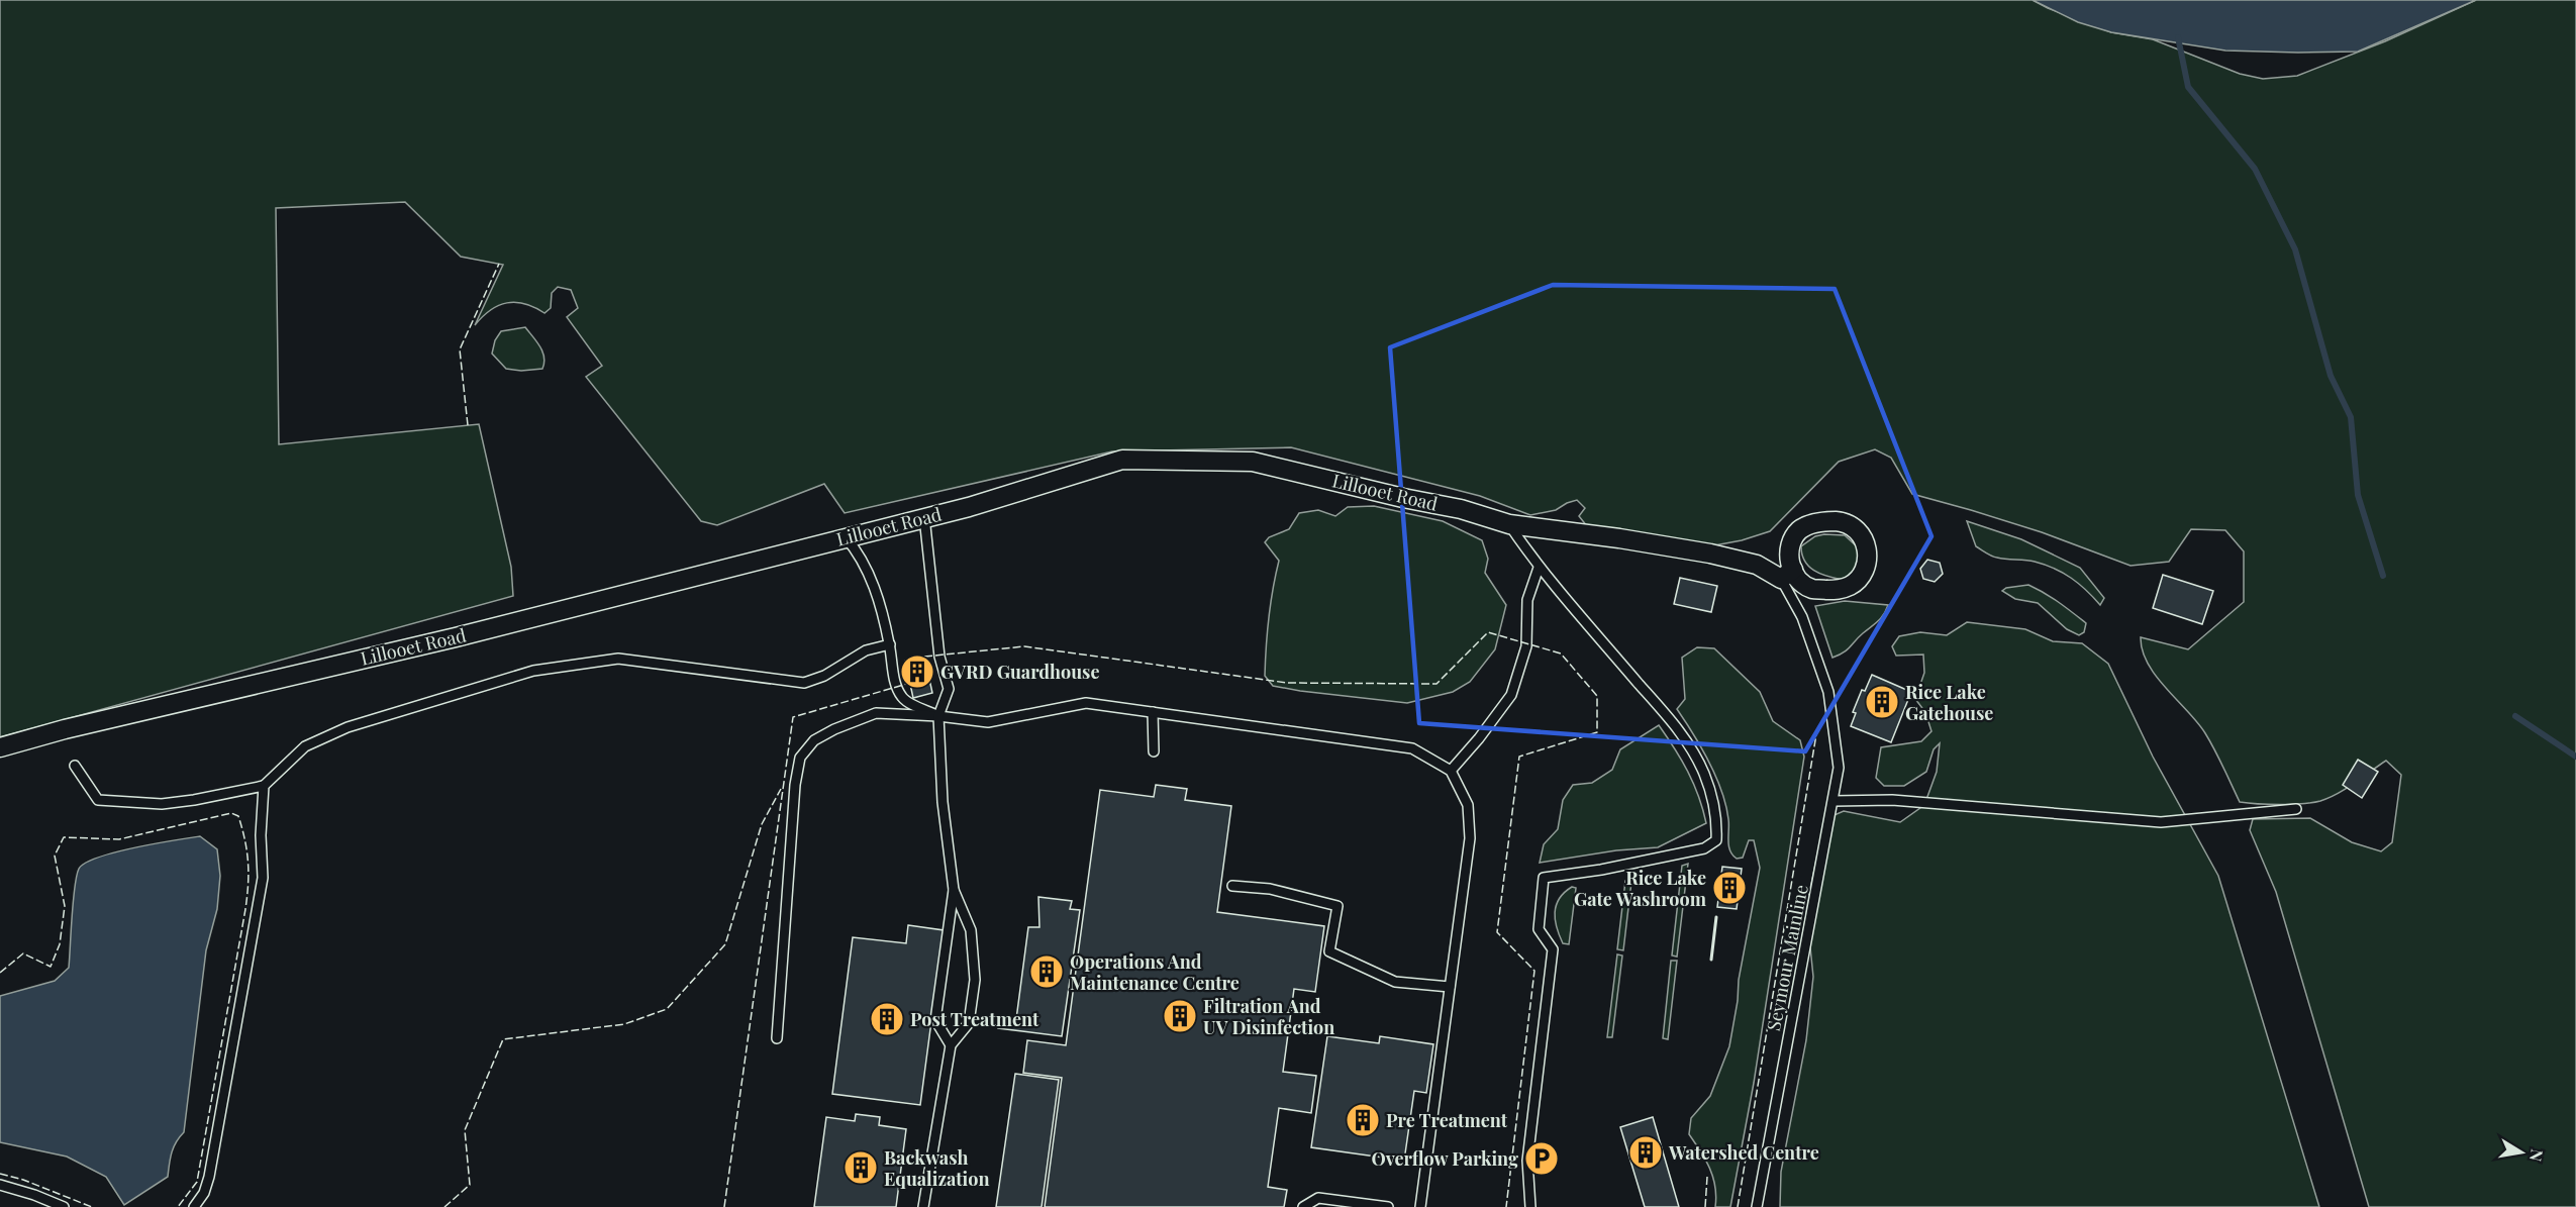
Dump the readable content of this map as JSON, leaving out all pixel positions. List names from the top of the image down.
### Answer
{
  "streets": {
    "street": ["Lillooet Road"],
    "lane": ["Seymour Mainline"]
  },
  "crossings": [
    ["Lillooet Road", "Seymour Mainline"]
  ],
  "places": {
    "building": [
      "GVRD Guardhouse",
      "Rice Lake Gatehouse",
      "Rice Lake Gate Washroom",
      "Operations And Maintenance Centre",
      "Filtration And UV Disinfection",
      "Post Treatment",
      "Pre Treatment",
      "Watershed Centre",
      "Backwash Equalization"
    ],
    "parking": ["Overflow Parking"]
  },
  "north": "right"
}
